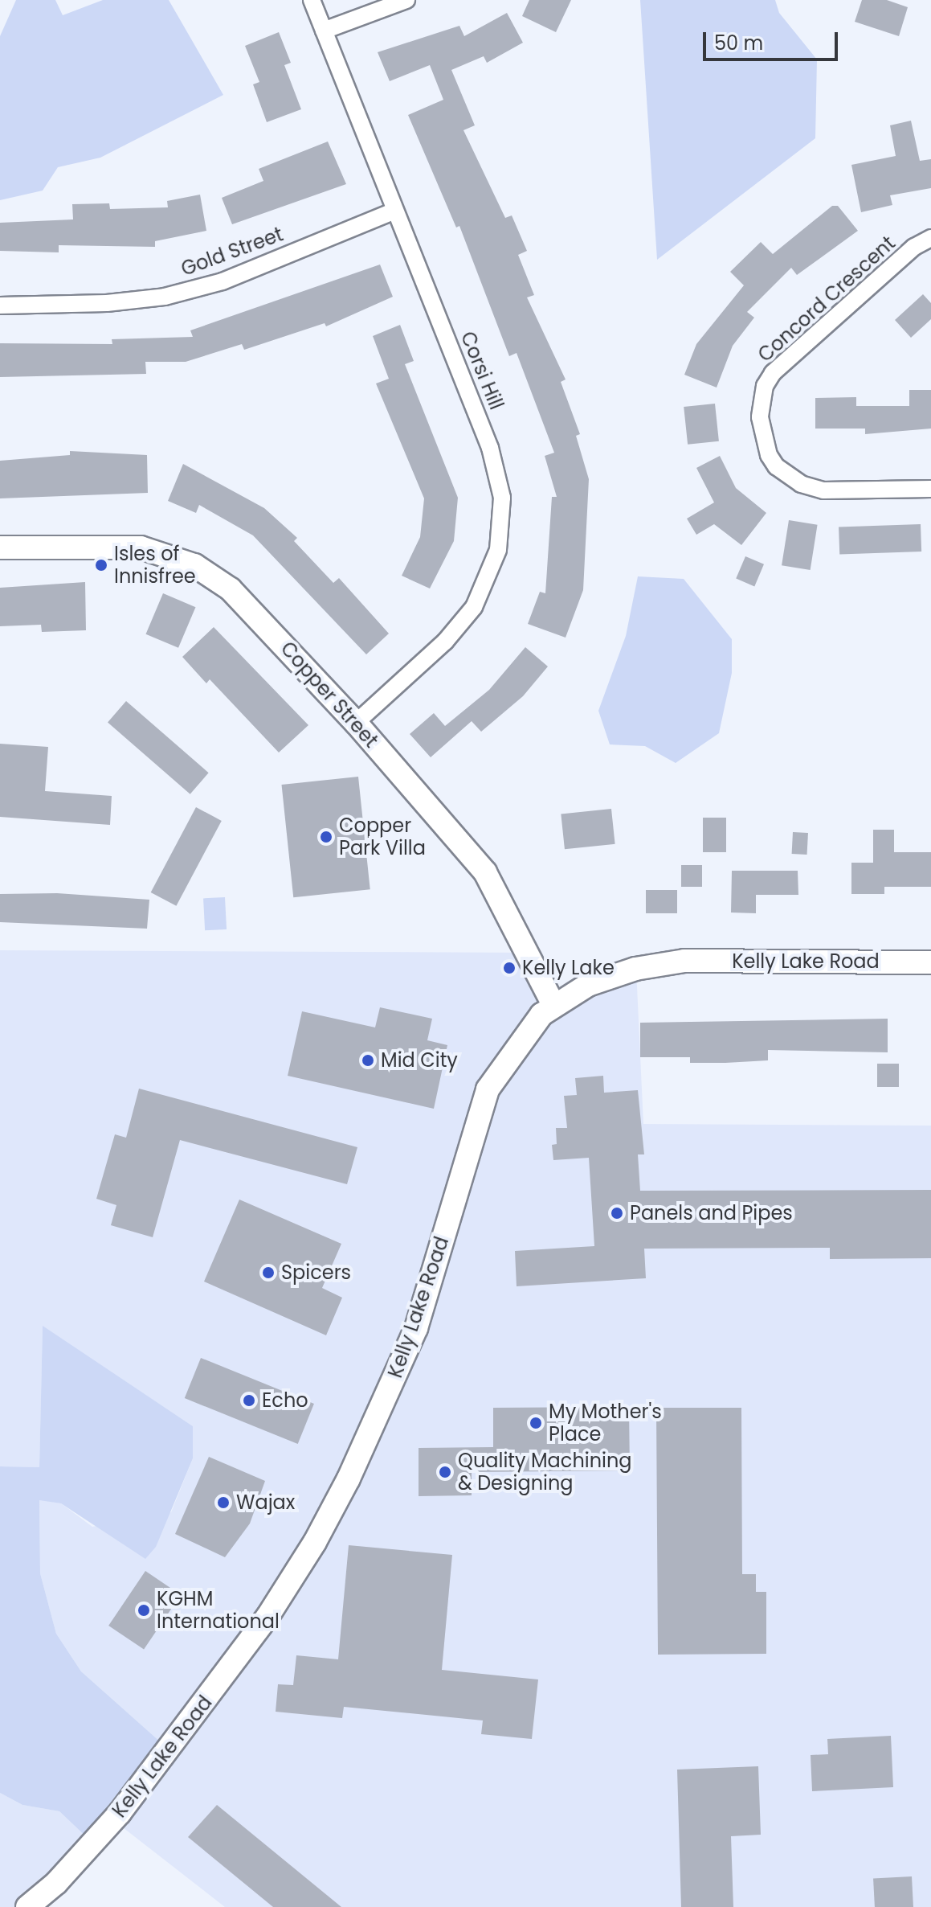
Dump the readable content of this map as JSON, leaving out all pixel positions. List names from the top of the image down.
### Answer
{
  "streets": {
    "street": [
      "Gold Street",
      "Concord Crescent",
      "Corsi Hill",
      "Copper Street",
      "Kelly Lake Road"
    ]
  },
  "crossings": [
    ["Gold Street", "Corsi Hill"],
    ["Corsi Hill", "Copper Street"],
    ["Copper Street", "Kelly Lake Road"]
  ],
  "places": [
    "Isles of Innisfree",
    "Copper Park Villa",
    "Kelly Lake",
    "Mid City",
    "Panels and Pipes",
    "Spicers",
    "Echo",
    "My Mother's Place",
    "Quality Machining & Designing",
    "Wajax",
    "KGHM International"
  ],
  "scale_bar": "50 m"
}
